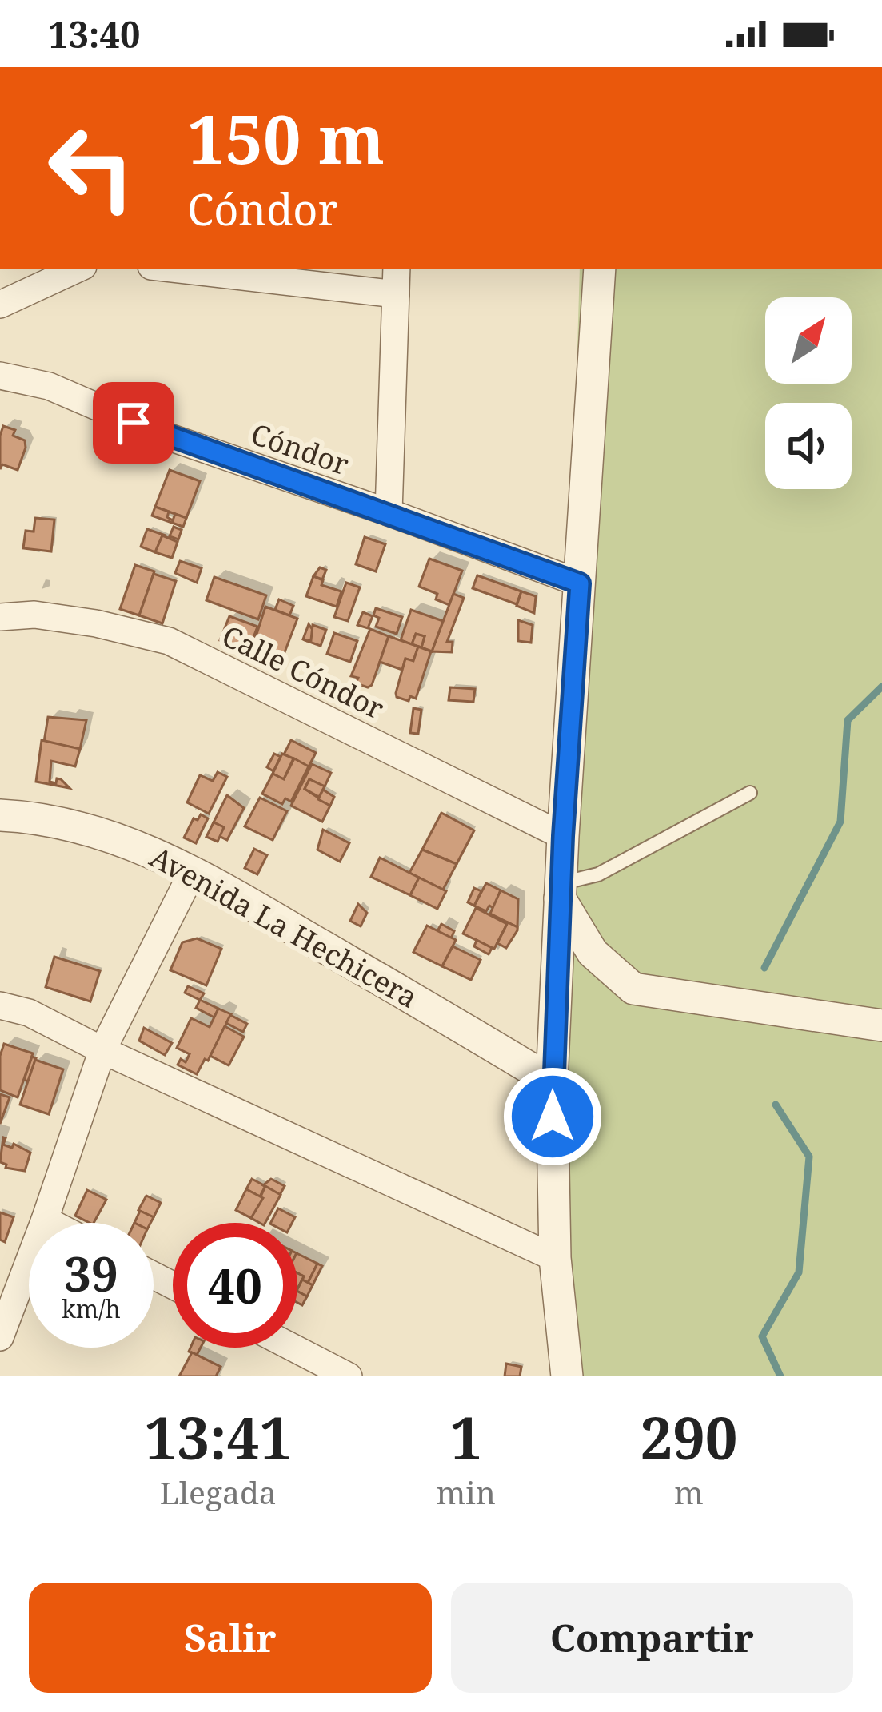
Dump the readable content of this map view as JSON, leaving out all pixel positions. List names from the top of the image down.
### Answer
{
  "streets": {
    "street": ["Cóndor", "Calle Cóndor", "Avenida La Hechicera"]
  },
  "north": "top right",
  "page": {
    "status": "13:40",
    "turn": ["150 m", "Cóndor"],
    "speed": "39 km/h",
    "limit": "40",
    "eta": [
      "13:41",
      "Llegada",
      "1",
      "min",
      "290",
      "m"
    ],
    "buttons": ["Salir", "Compartir"]
  }
}
